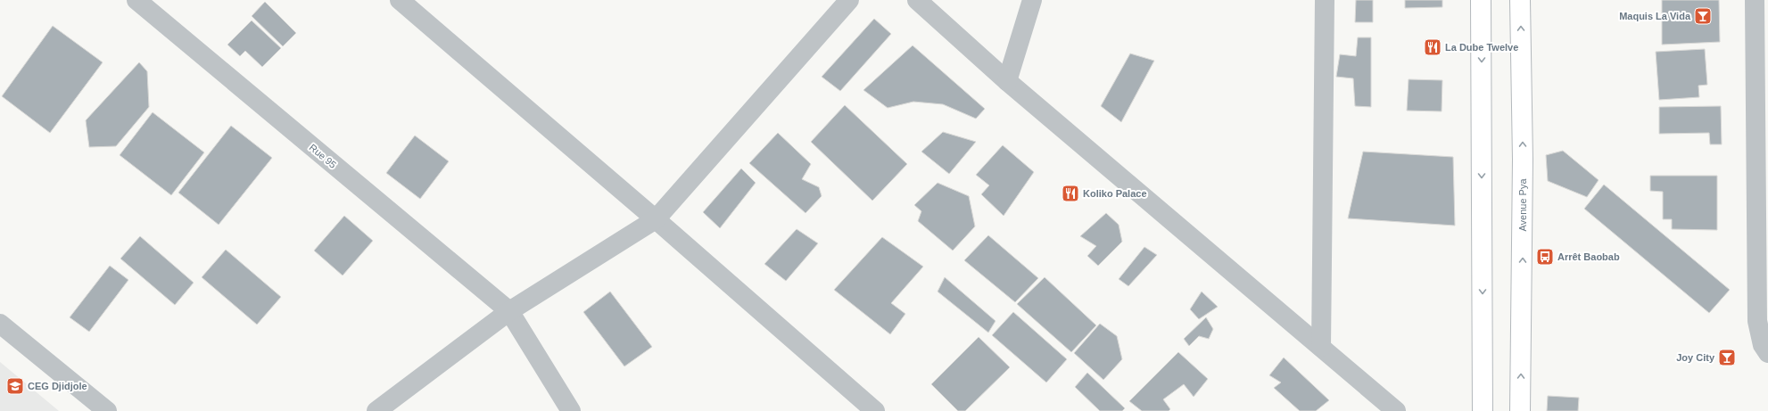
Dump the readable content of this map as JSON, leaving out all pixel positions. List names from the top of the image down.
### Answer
{
  "streets": {
    "main road": ["Avenue Pya"],
    "street": ["Rue 95"]
  },
  "places": {
    "bar": ["Maquis La Vida", "Joy City"],
    "restaurant": ["La Dube Twelve", "Koliko Palace"],
    "bus stop": ["Arrêt Baobab"],
    "school or university": ["CEG Djidjole"]
  }
}
